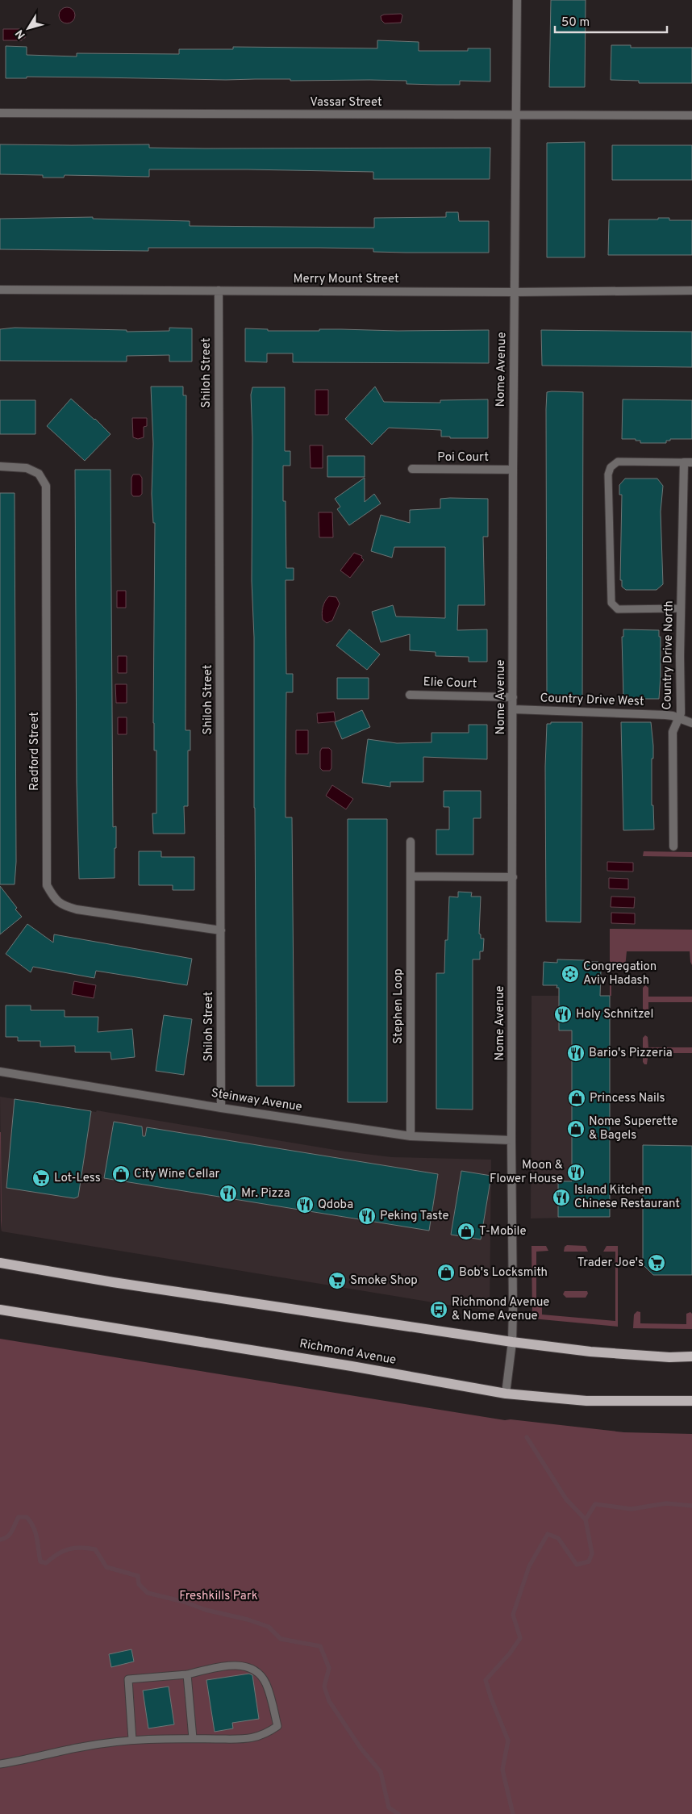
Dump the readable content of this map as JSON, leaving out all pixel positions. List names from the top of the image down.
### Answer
{
  "streets": {
    "main road": ["Richmond Avenue"],
    "street": [
      "Vassar Street",
      "Merry Mount Street",
      "Nome Avenue",
      "Shiloh Street",
      "Poi Court",
      "Country Drive North",
      "Elie Court",
      "Country Drive West",
      "Radford Street",
      "Stephen Loop",
      "Steinway Avenue"
    ]
  },
  "crossings": [
    ["Vassar Street", "Nome Avenue"],
    ["Merry Mount Street", "Nome Avenue"],
    ["Merry Mount Street", "Shiloh Street"],
    ["Nome Avenue", "Poi Court"],
    ["Nome Avenue", "Elie Court"],
    ["Nome Avenue", "Country Drive West"],
    ["Nome Avenue", "Steinway Avenue"],
    ["Nome Avenue", "Richmond Avenue"],
    ["Shiloh Street", "Radford Street"],
    ["Shiloh Street", "Steinway Avenue"],
    ["Country Drive North", "Country Drive West"],
    ["Stephen Loop", "Steinway Avenue"]
  ],
  "parks": ["Freshkills Park"],
  "places": {
    "synagogue": ["Congregation Aviv Hadash"],
    "restaurant": [
      "Holy Schnitzel",
      "Bario's Pizzeria",
      "Moon & Flower House",
      "Mr. Pizza",
      "Island Kitchen Chinese Restaurant",
      "Qdoba",
      "Peking Taste"
    ],
    "shop": [
      "Princess Nails",
      "Nome Superette & Bagels",
      "City Wine Cellar",
      "T-Mobile",
      "Bob's Locksmith"
    ],
    "supermarket": ["Lot-Less", "Trader Joe's", "Smoke Shop"],
    "bus stop": ["Richmond Avenue & Nome Avenue"]
  },
  "scale_bar": "50 m",
  "north": "bottom left"
}
